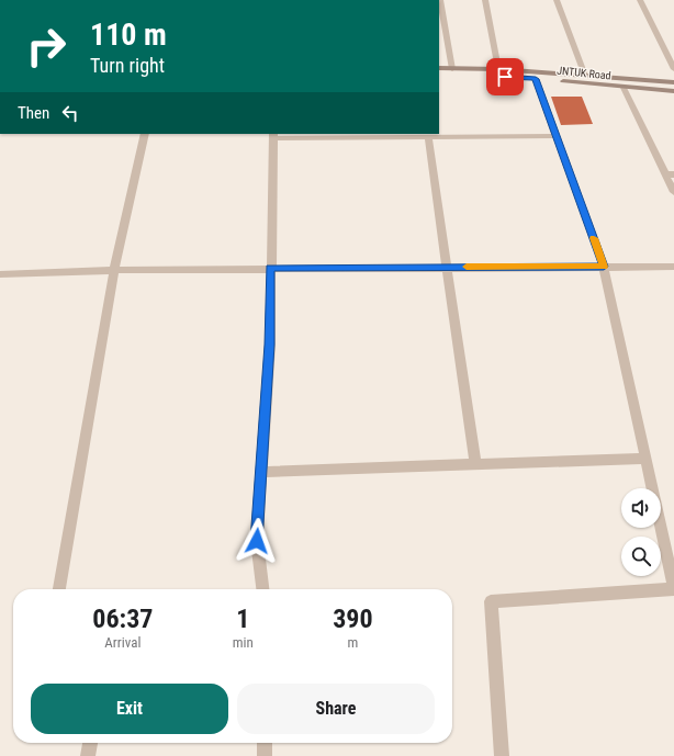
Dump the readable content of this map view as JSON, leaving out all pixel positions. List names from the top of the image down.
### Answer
{
  "streets": {
    "street": ["JNTUK Road"]
  },
  "page": {
    "turn": ["110 m", "Turn right"],
    "then": "Then",
    "eta": [
      "06:37",
      "Arrival",
      "1",
      "min",
      "390",
      "m"
    ],
    "buttons": ["Exit", "Share"]
  }
}
